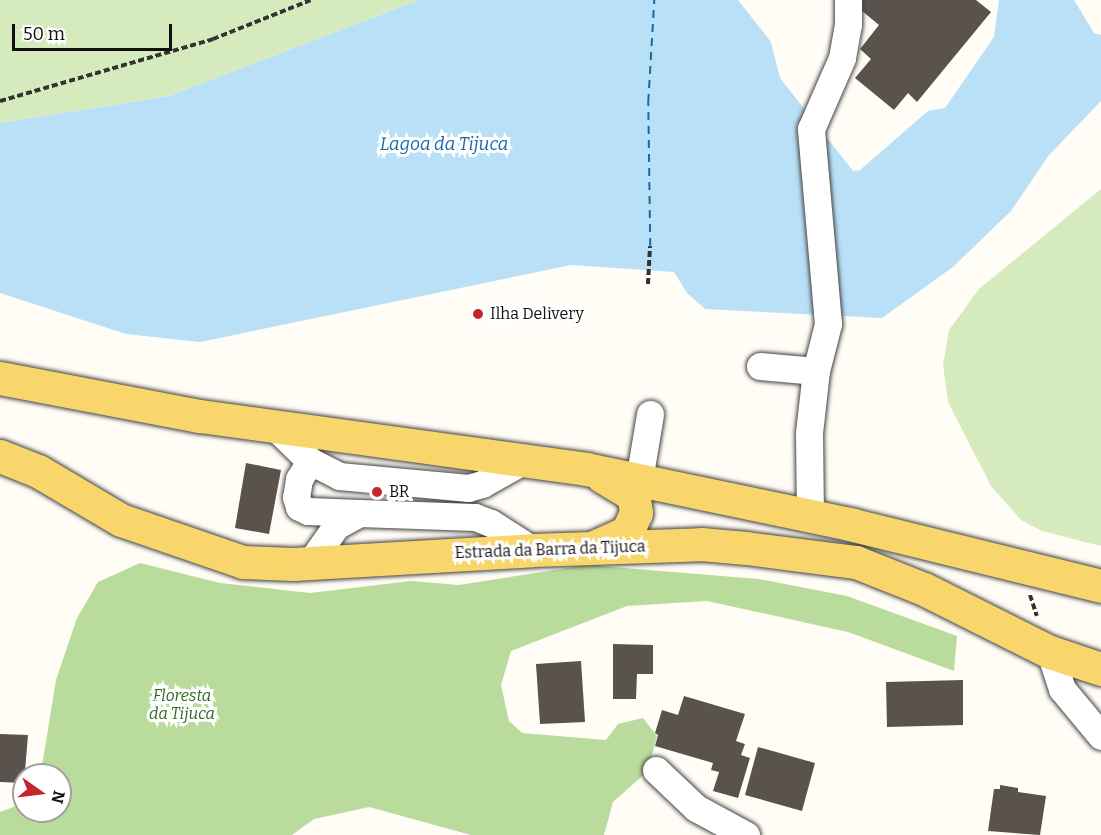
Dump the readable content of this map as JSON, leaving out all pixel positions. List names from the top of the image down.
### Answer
{
  "streets": {
    "main road": ["Estrada da Barra da Tijuca"]
  },
  "water": ["Lagoa da Tijuca"],
  "parks": ["Floresta da Tijuca"],
  "places": ["Ilha Delivery", "BR"],
  "scale_bar": "50 m",
  "north": "right"
}
